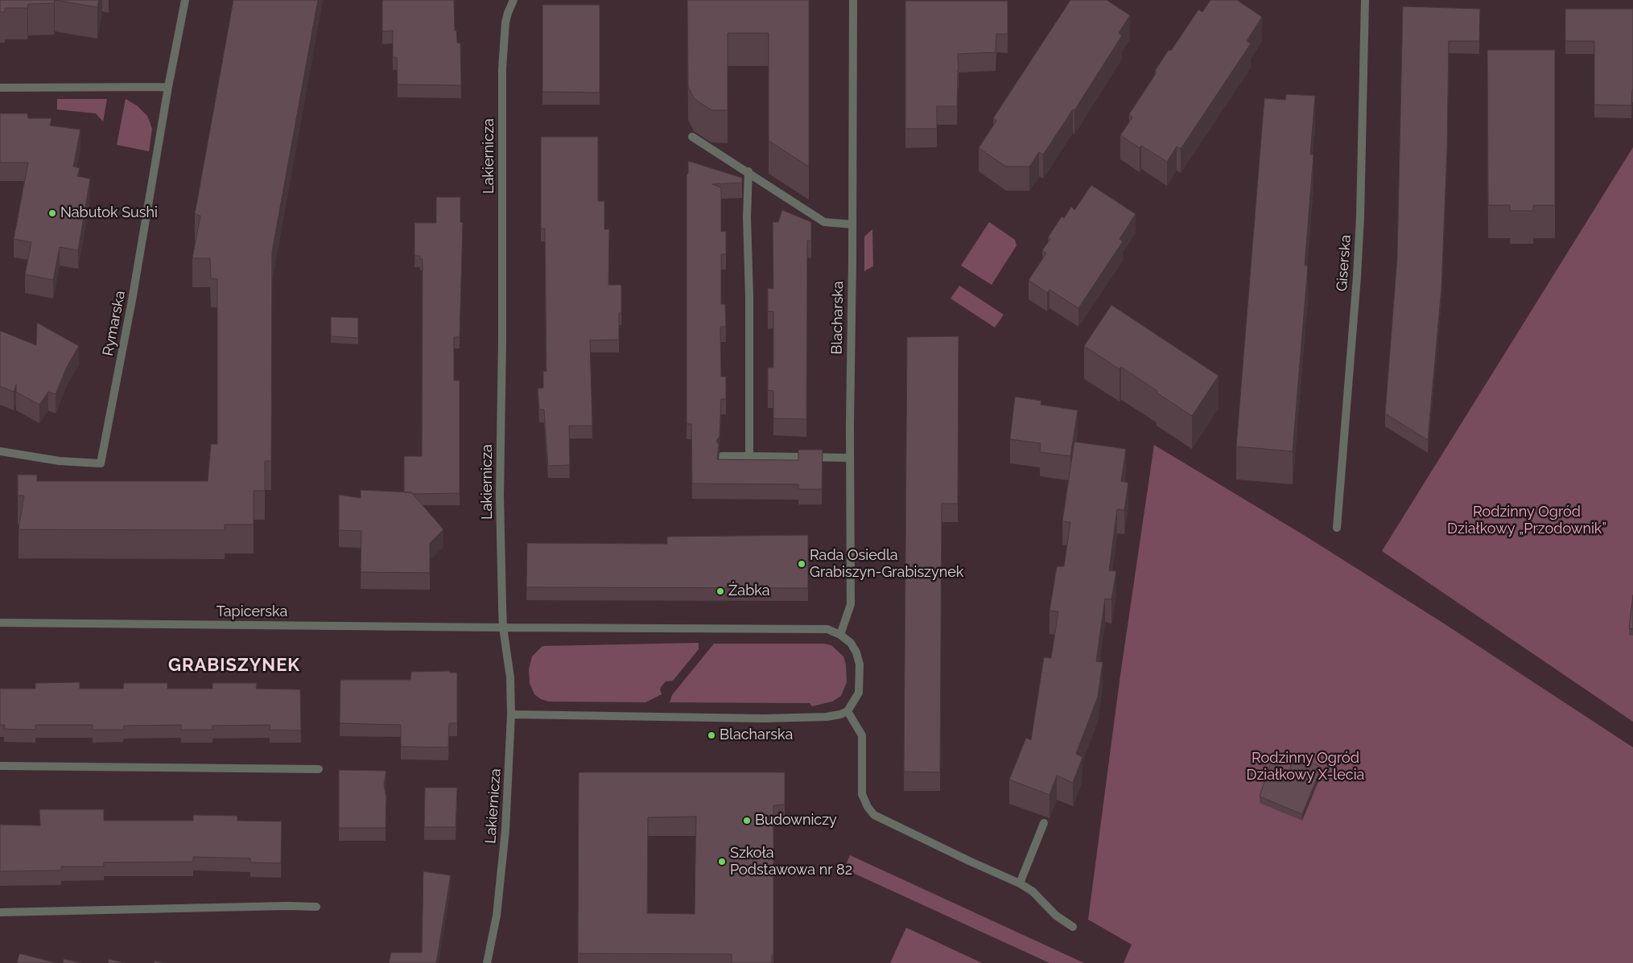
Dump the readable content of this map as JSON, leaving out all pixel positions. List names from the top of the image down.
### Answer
{
  "streets": {
    "street": [
      "Lakiernicza",
      "Giserska",
      "Blacharska",
      "Rymarska",
      "Tapicerska"
    ]
  },
  "crossings": [
    ["Lakiernicza", "Tapicerska"]
  ],
  "districts": ["GRABISZYNEK"],
  "parks": ["Rodzinny Ogród Działkowy „Przodownik”", "Rodzinny Ogród Działkowy X-lecia"],
  "places": [
    "Nabutok Sushi",
    "Rada Osiedla Grabiszyn-Grabiszynek",
    "Żabka",
    "Blacharska",
    "Budowniczy",
    "Szkoła Podstawowa nr 82"
  ]
}
